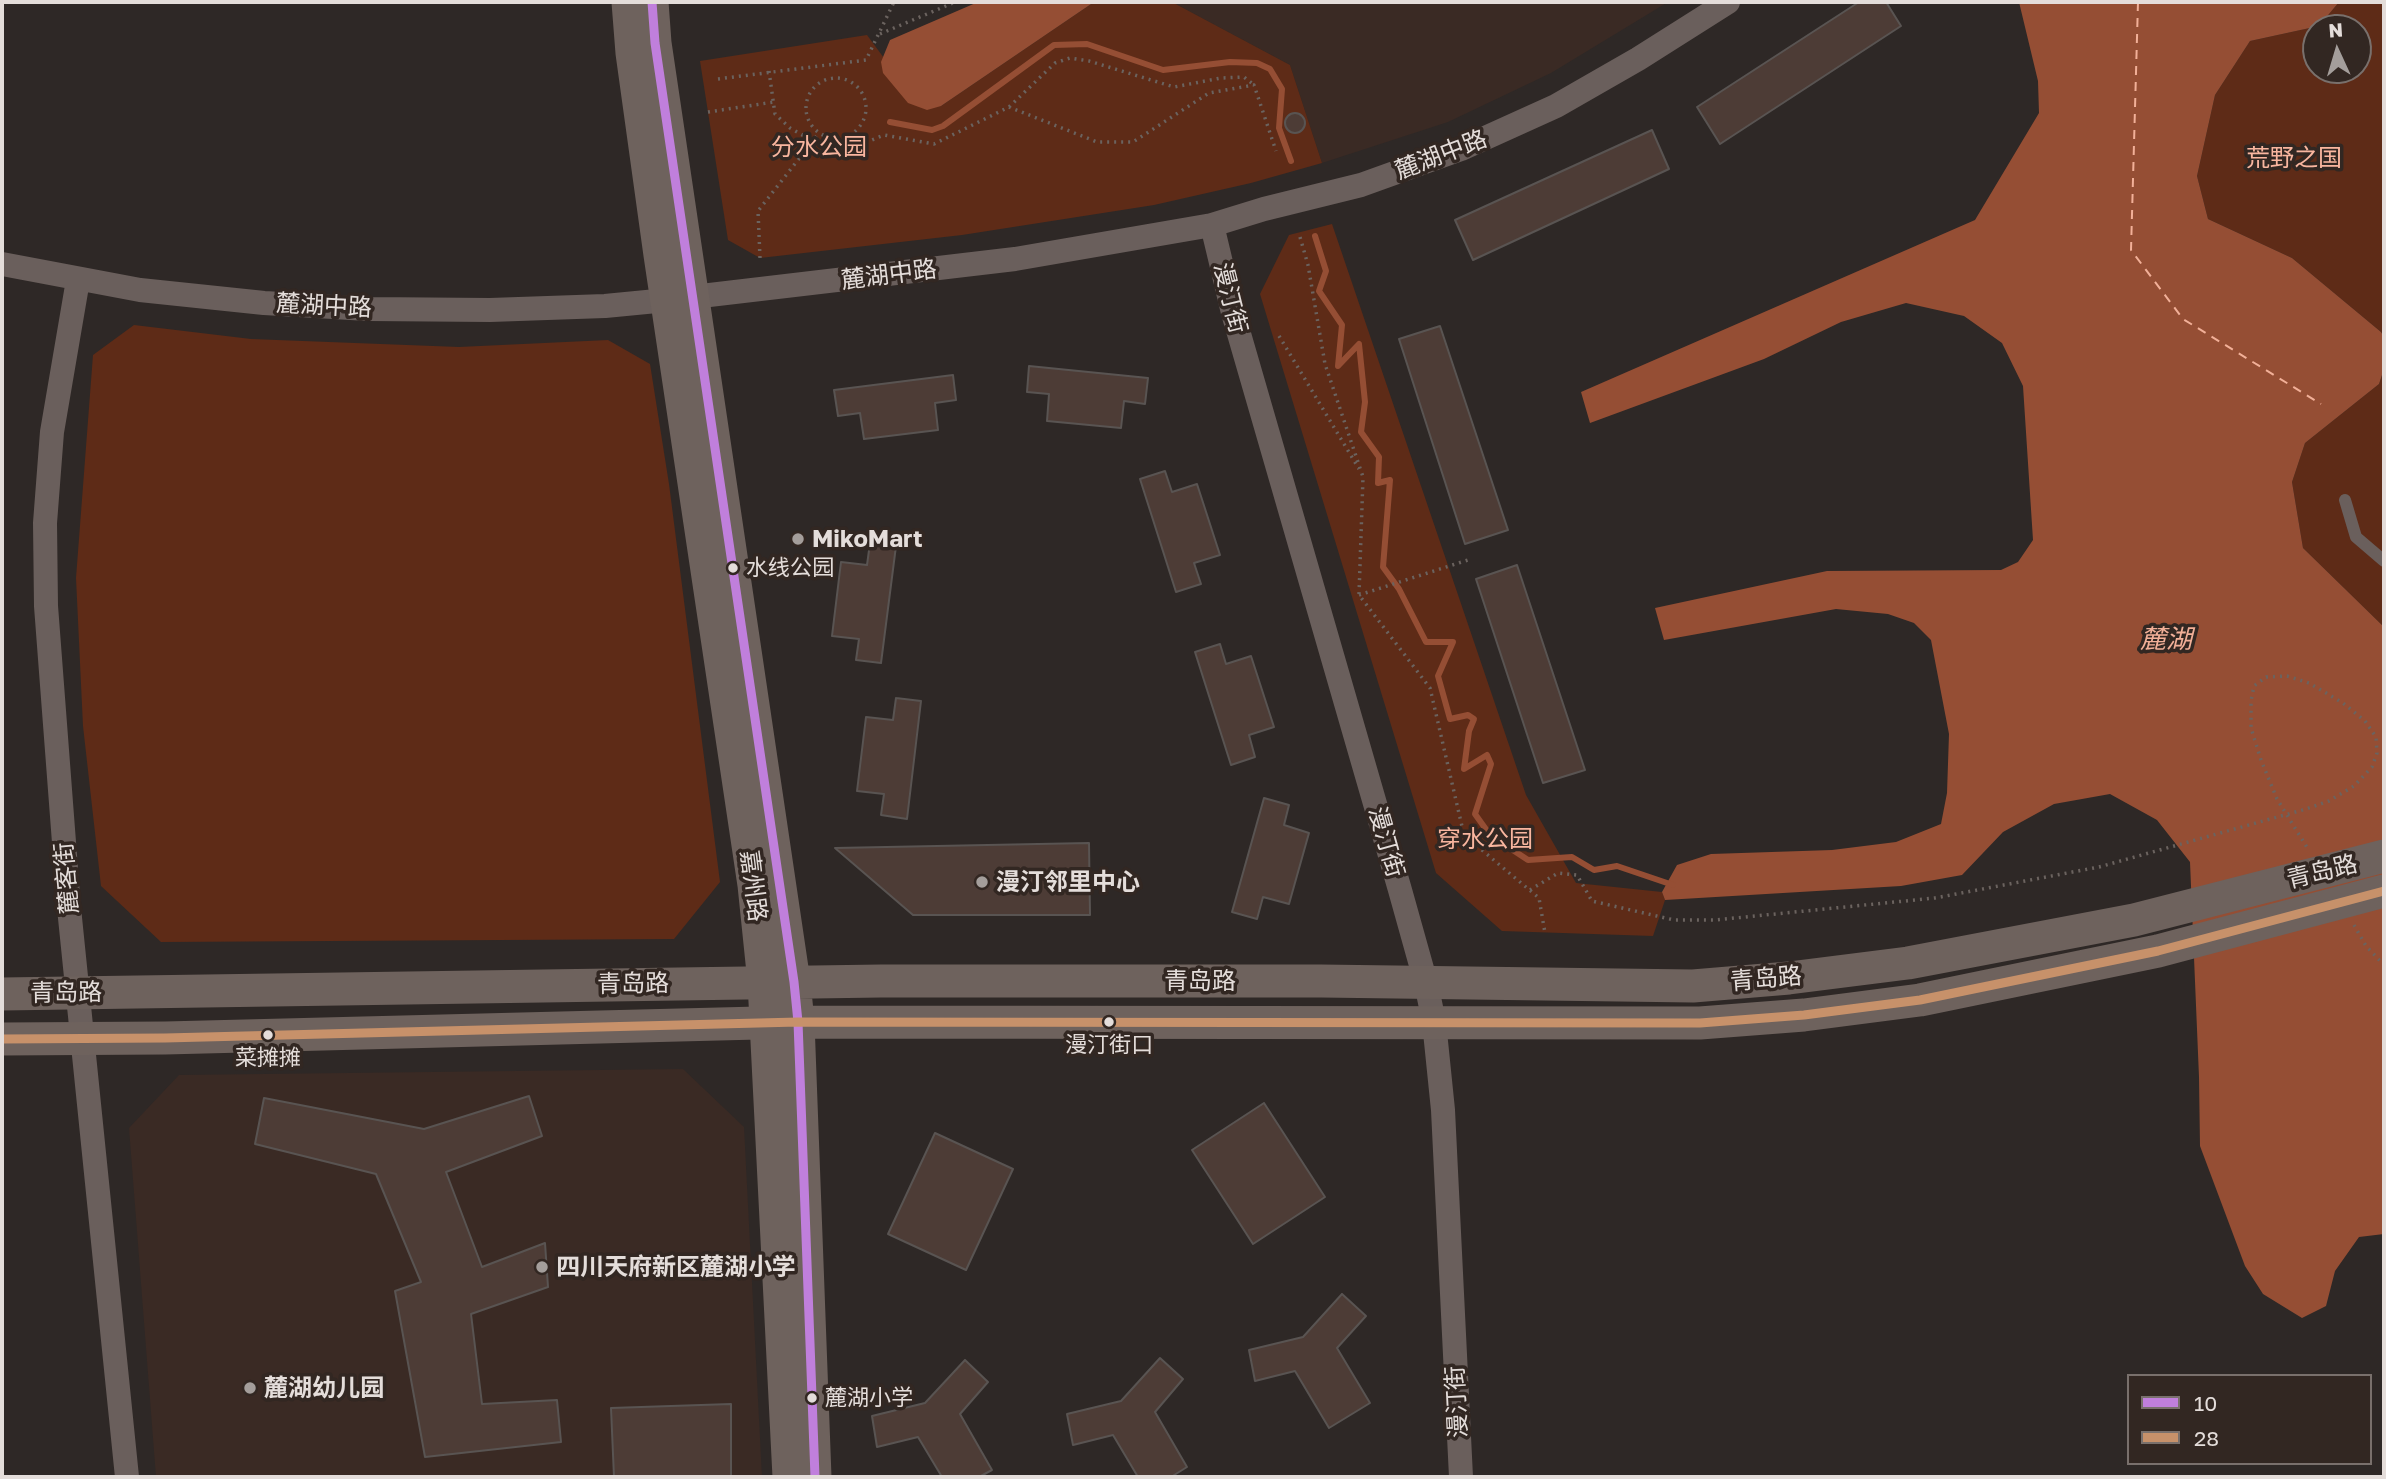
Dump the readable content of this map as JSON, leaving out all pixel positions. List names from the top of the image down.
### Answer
{
  "streets": {
    "main road": ["青岛路", "嘉州路"],
    "street": ["麓湖中路", "漫汀街", "麓客街"]
  },
  "crossings": [
    ["麓湖中路", "漫汀街"],
    ["麓湖中路", "麓客街"],
    ["麓湖中路", "嘉州路"],
    ["漫汀街", "青岛路"],
    ["青岛路", "麓客街"],
    ["青岛路", "嘉州路"]
  ],
  "water": ["麓湖"],
  "parks": ["分水公园", "荒野之国", "穿水公园"],
  "places": [
    "MikoMart",
    "水线公园",
    "漫汀邻里中心",
    "漫汀街口",
    "菜摊摊",
    "四川天府新区麓湖小学",
    "麓湖幼儿园",
    "麓湖小学"
  ],
  "lines": ["transit line 10", "transit line 28"],
  "legend": ["10", "28"],
  "north": "top"
}
